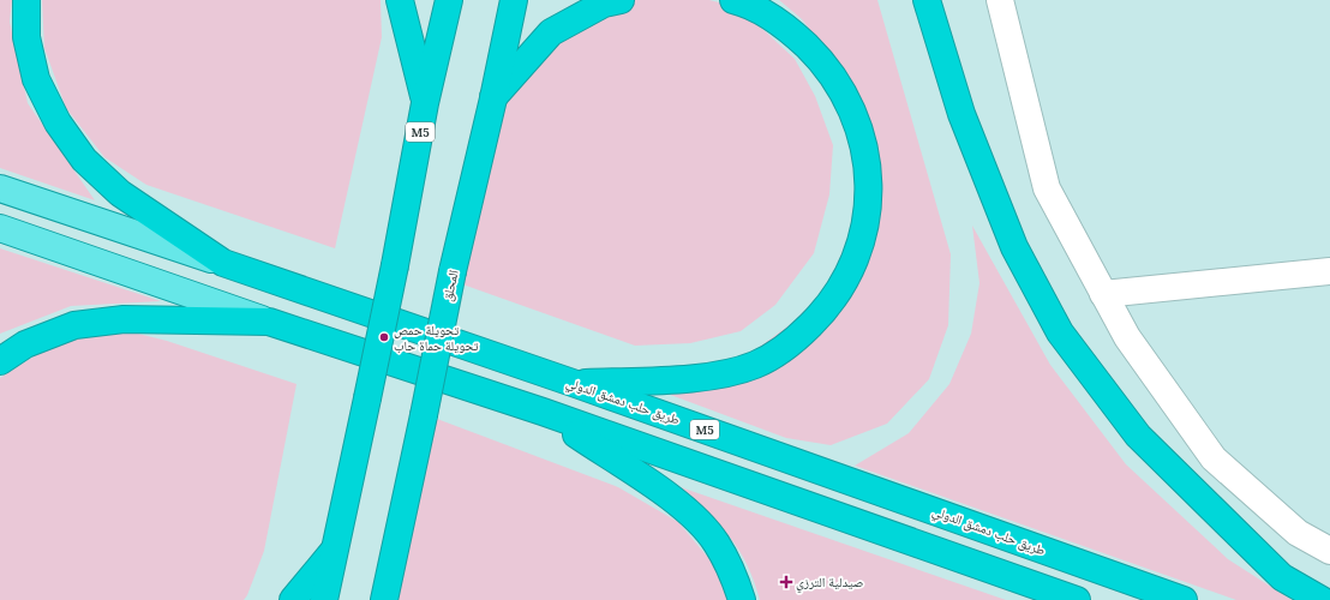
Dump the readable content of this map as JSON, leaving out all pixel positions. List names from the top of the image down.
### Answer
{
  "streets": {
    "highway": ["M5", "المحلق", "طريق حلب دمشق الدولي"]
  },
  "places": {
    "other": ["تحويلة حمص تحويلة حماة حاب"],
    "health": ["صيدلية الترزي"]
  }
}
